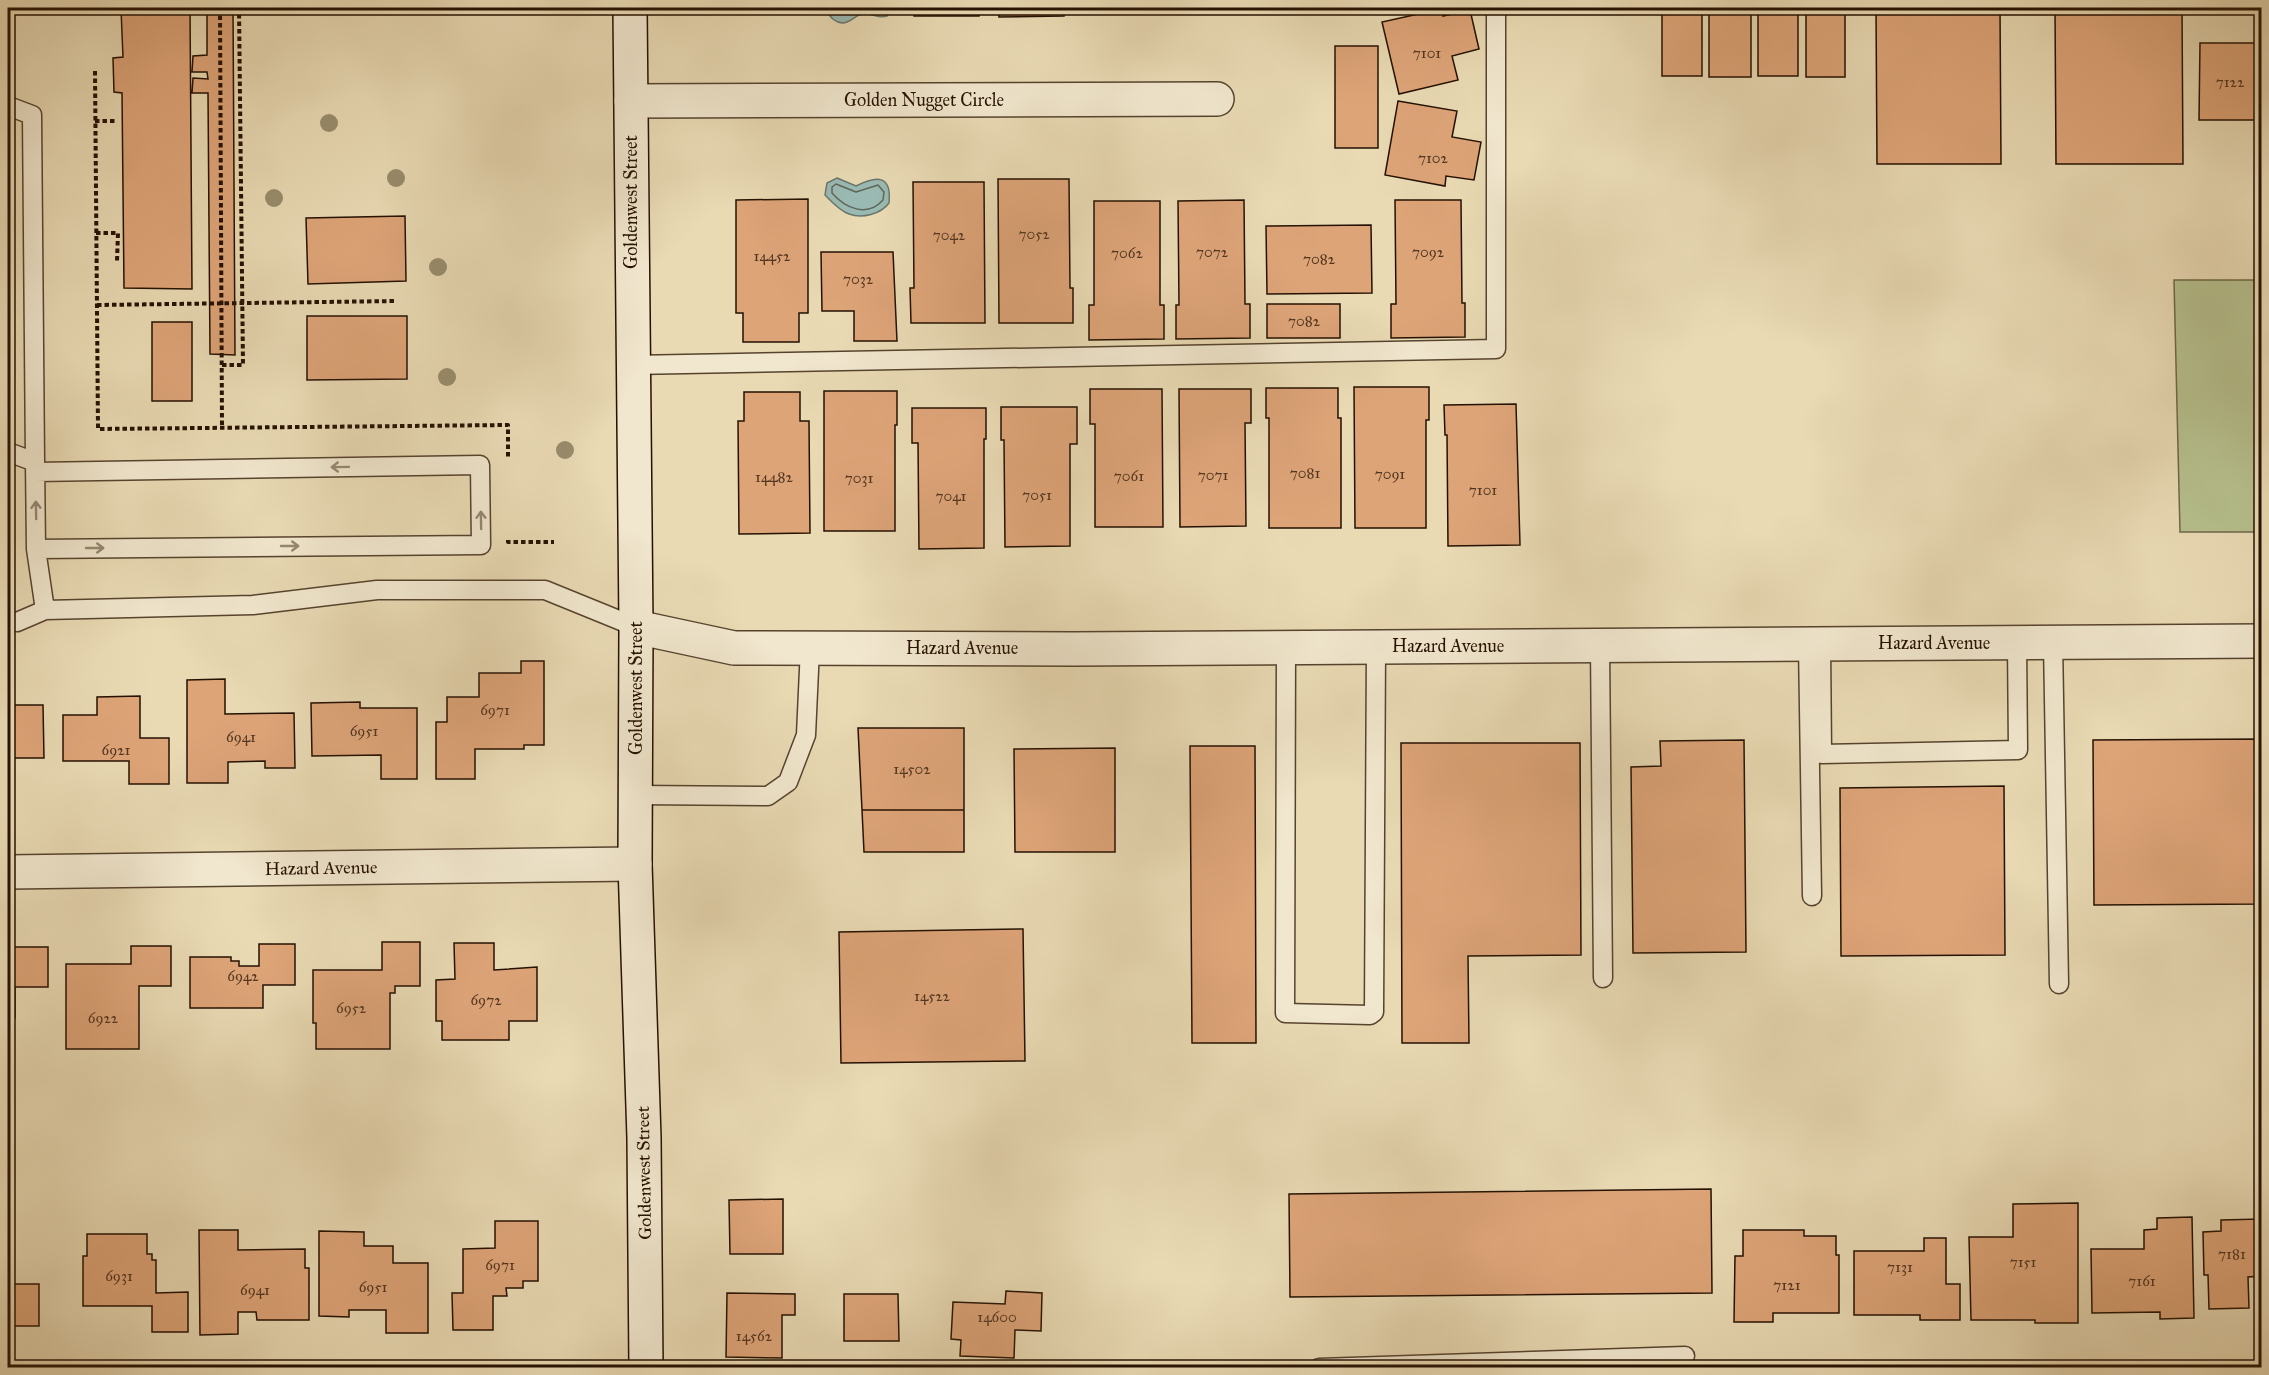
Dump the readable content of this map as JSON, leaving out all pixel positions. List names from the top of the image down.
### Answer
{
  "streets": {
    "street": ["Golden Nugget Circle", "Goldenwest Street", "Hazard Avenue"]
  },
  "crossings": [
    ["Golden Nugget Circle", "Goldenwest Street"],
    ["Goldenwest Street", "Hazard Avenue"]
  ],
  "house_numbers": [
    "7101",
    "7122",
    "7102",
    "7052",
    "7042",
    "7072",
    "7092",
    "7062",
    "14452",
    "7082",
    "7032",
    "7082",
    "7081",
    "7091",
    "7071",
    "7061",
    "14482",
    "7031",
    "7101",
    "7051",
    "7041",
    "6971",
    "6951",
    "6941",
    "6921",
    "14502",
    "6942",
    "14522",
    "6972",
    "6952",
    "6922",
    "7181",
    "7151",
    "6971",
    "7131",
    "6931",
    "7161",
    "7121",
    "6951",
    "6941",
    "14600",
    "14562"
  ]
}
